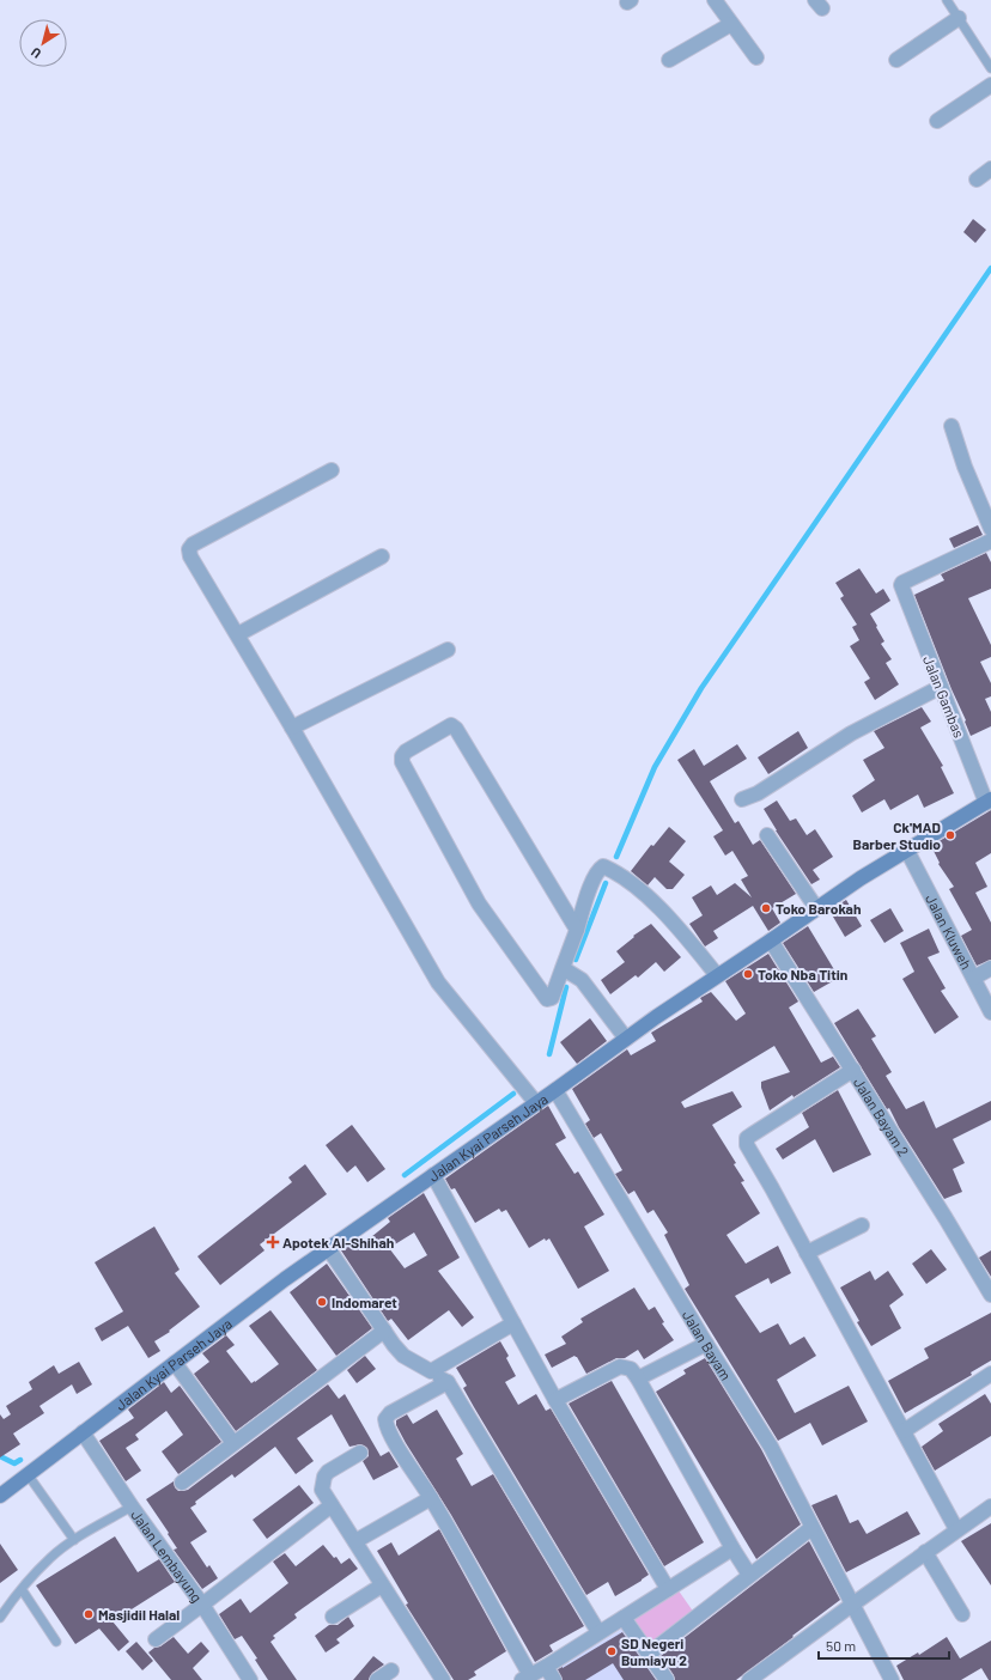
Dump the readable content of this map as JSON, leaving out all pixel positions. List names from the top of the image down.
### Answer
{
  "streets": {
    "main road": ["Jalan Kyai Parseh Jaya"],
    "street": [
      "Jalan Gambas",
      "Jalan Kluweh",
      "Jalan Bayam 2",
      "Jalan Bayam",
      "Jalan Lembayung"
    ]
  },
  "crossings": [
    ["Jalan Gambas", "Jalan Kyai Parseh Jaya"],
    ["Jalan Kluweh", "Jalan Kyai Parseh Jaya"],
    ["Jalan Bayam 2", "Jalan Kyai Parseh Jaya"],
    ["Jalan Kyai Parseh Jaya", "Jalan Bayam"],
    ["Jalan Kyai Parseh Jaya", "Jalan Lembayung"]
  ],
  "places": {
    "other": [
      "Ck'MAD Barber Studio",
      "Toko Barokah",
      "Toko Nba Titin",
      "Indomaret",
      "Masjidil Halal",
      "SD Negeri Bumiayu 2"
    ],
    "health": ["Apotek Al-Shihah"]
  },
  "scale_bar": "50 m",
  "north": "bottom left"
}
